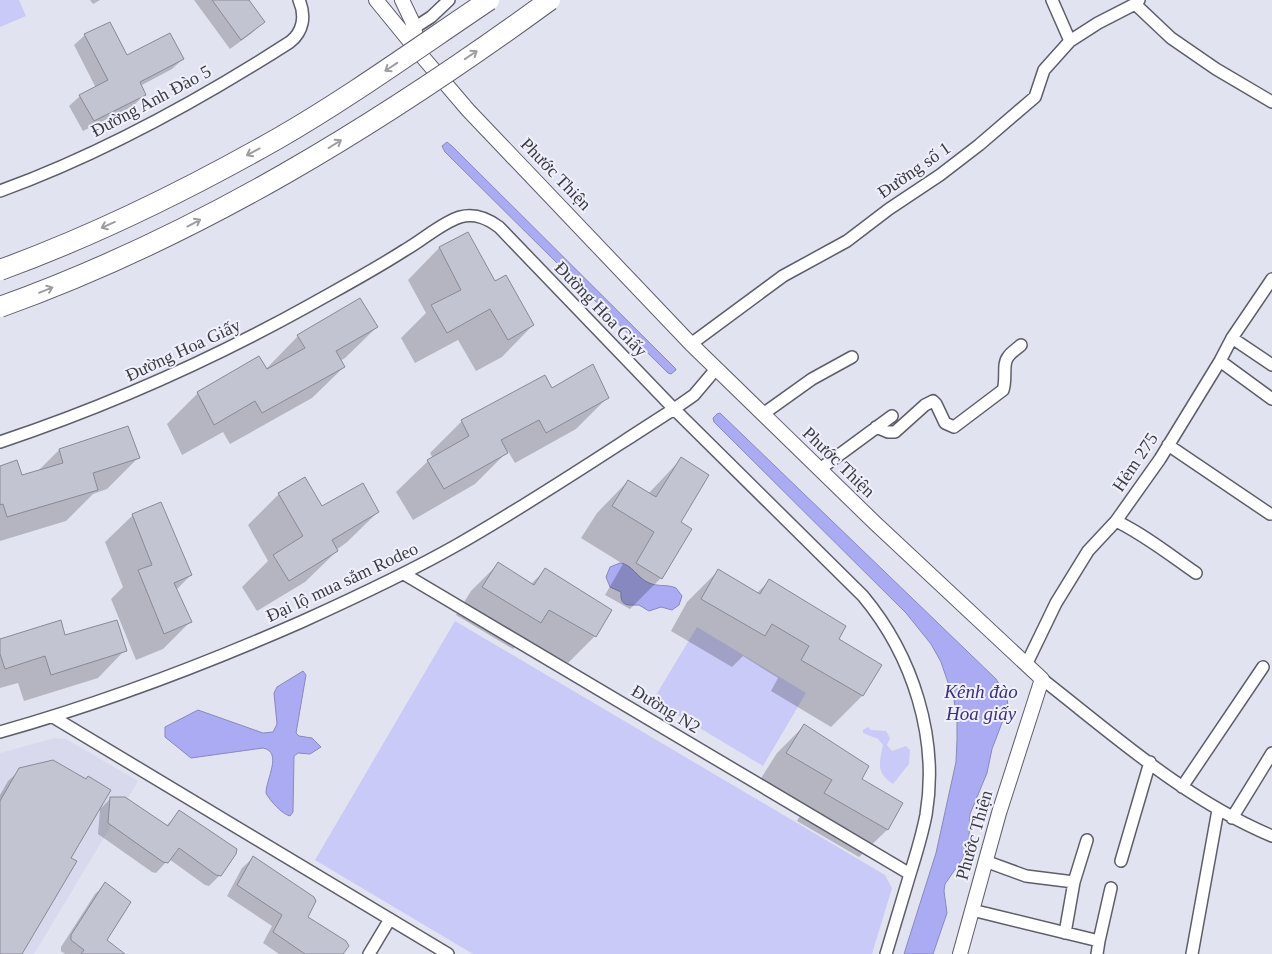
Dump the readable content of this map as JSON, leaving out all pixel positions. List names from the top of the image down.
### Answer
{
  "streets": {
    "street": [
      "Đường Anh Đào 5",
      "Đường số 1",
      "Phước Thiện",
      "Đường Hoa Giấy",
      "Hẻm 275",
      "Đại lộ mua sắm Rodeo",
      "Đường N2"
    ]
  },
  "crossings": [
    ["Đường số 1", "Phước Thiện"],
    ["Phước Thiện", "Hẻm 275"],
    ["Phước Thiện", "Đại lộ mua sắm Rodeo"],
    ["Đường Hoa Giấy", "Đại lộ mua sắm Rodeo"],
    ["Đường Hoa Giấy", "Đường N2"],
    ["Đại lộ mua sắm Rodeo", "Đường N2"]
  ],
  "water": ["Kênh đào Hoa giấy"]
}
